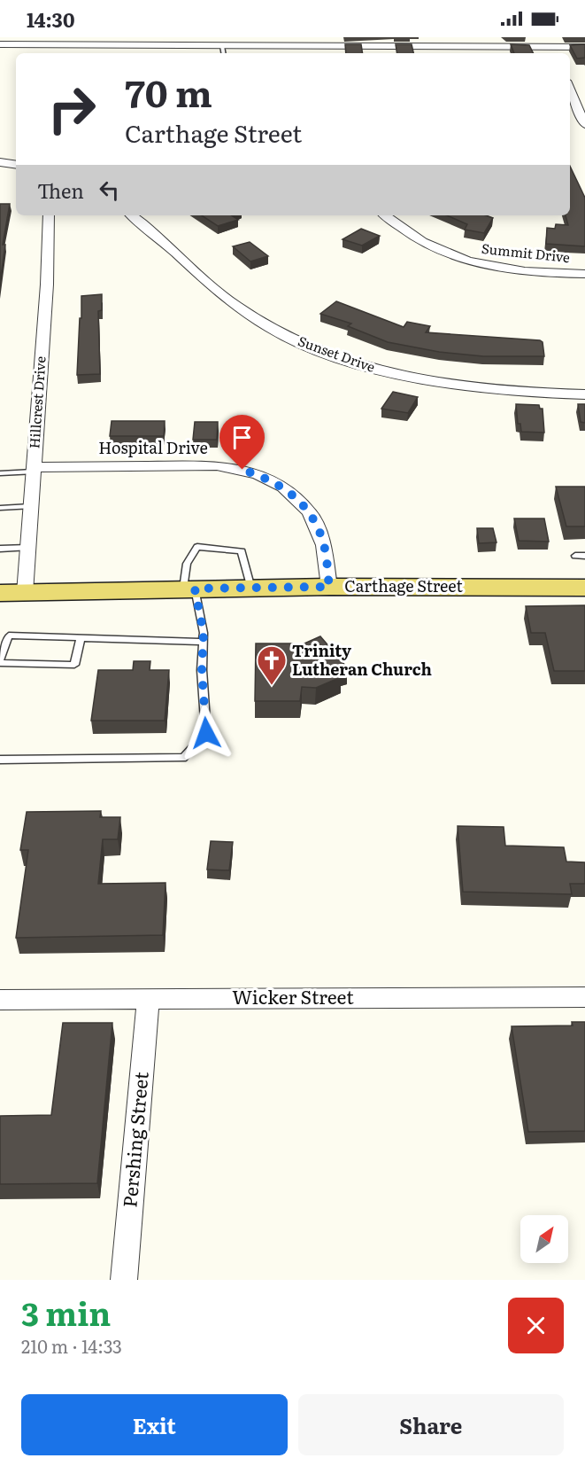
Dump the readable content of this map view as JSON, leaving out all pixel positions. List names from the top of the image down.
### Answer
{
  "streets": {
    "main road": ["Carthage Street"],
    "street": [
      "Summit Drive",
      "Sunset Drive",
      "Hillcrest Drive",
      "Hospital Drive",
      "Wicker Street",
      "Pershing Street"
    ]
  },
  "crossings": [
    ["Hillcrest Drive", "Hospital Drive"],
    ["Hillcrest Drive", "Carthage Street"],
    ["Hospital Drive", "Carthage Street"],
    ["Wicker Street", "Pershing Street"]
  ],
  "places": {
    "church": ["Trinity Lutheran Church"]
  },
  "north": "top right",
  "page": {
    "status": "14:30",
    "turn": ["70 m", "Carthage Street"],
    "then": "Then",
    "heading": ["3 min", "210 m · 14:33"],
    "buttons": ["Exit", "Share"]
  }
}
